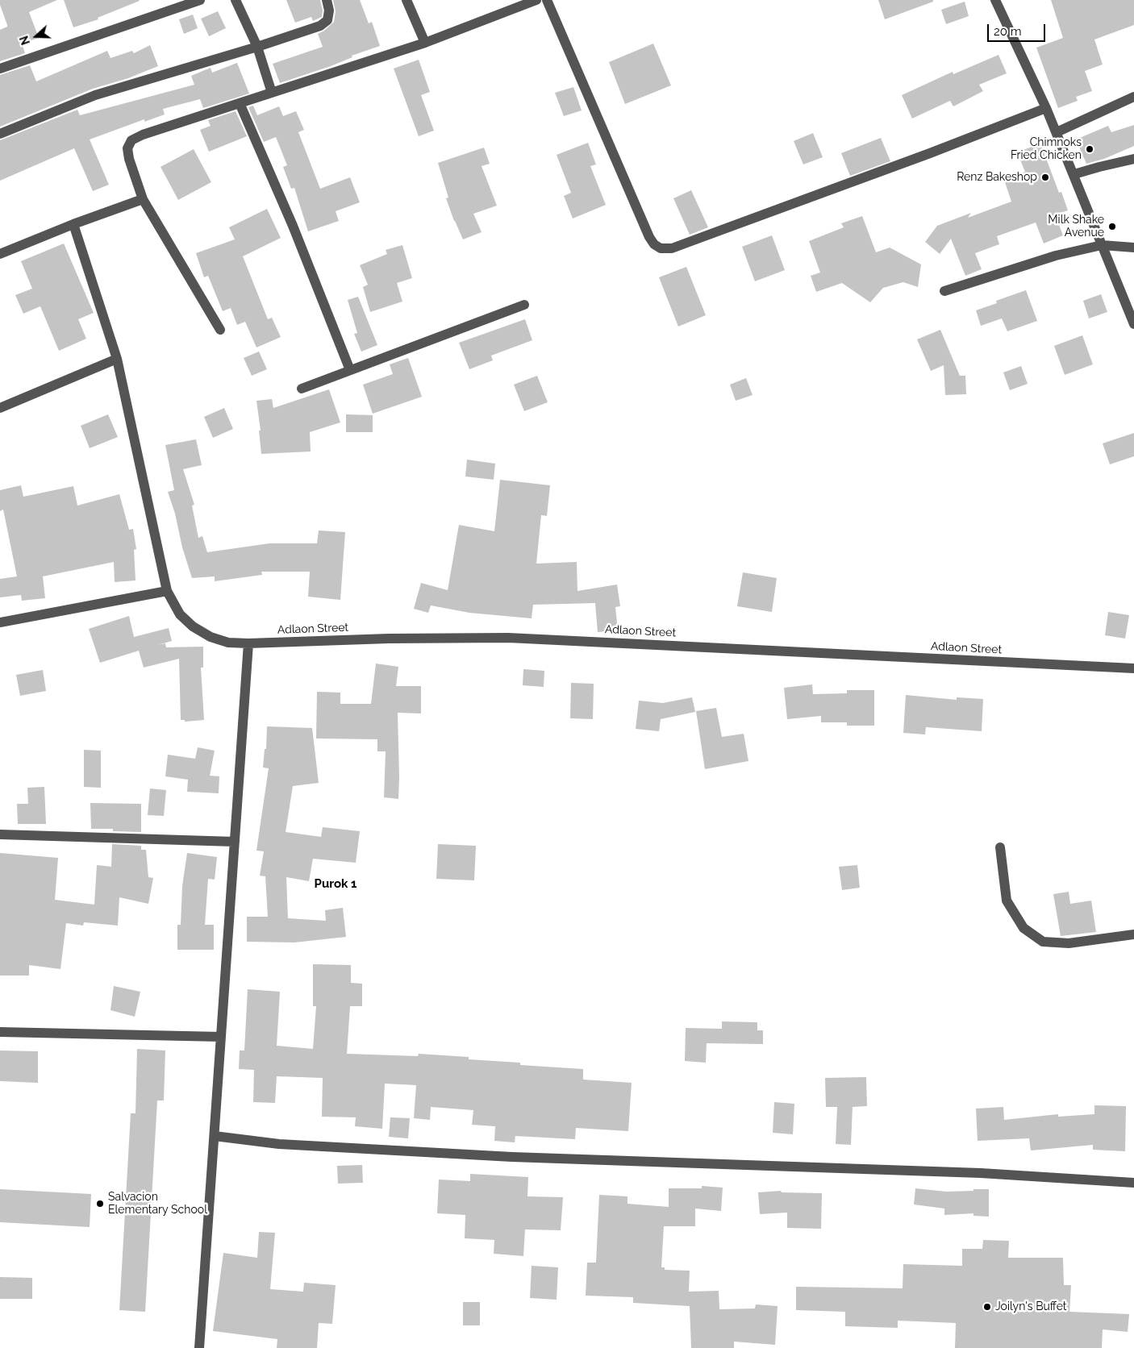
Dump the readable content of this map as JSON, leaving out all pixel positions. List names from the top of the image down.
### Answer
{
  "streets": {
    "street": ["Adlaon Street"]
  },
  "districts": ["Purok 1"],
  "places": [
    "Chimnoks Fried Chicken",
    "Renz Bakeshop",
    "Milk Shake Avenue",
    "Salvacion Elementary School",
    "Joilyn's Buffet"
  ],
  "scale_bar": "20 m",
  "north": "left"
}
